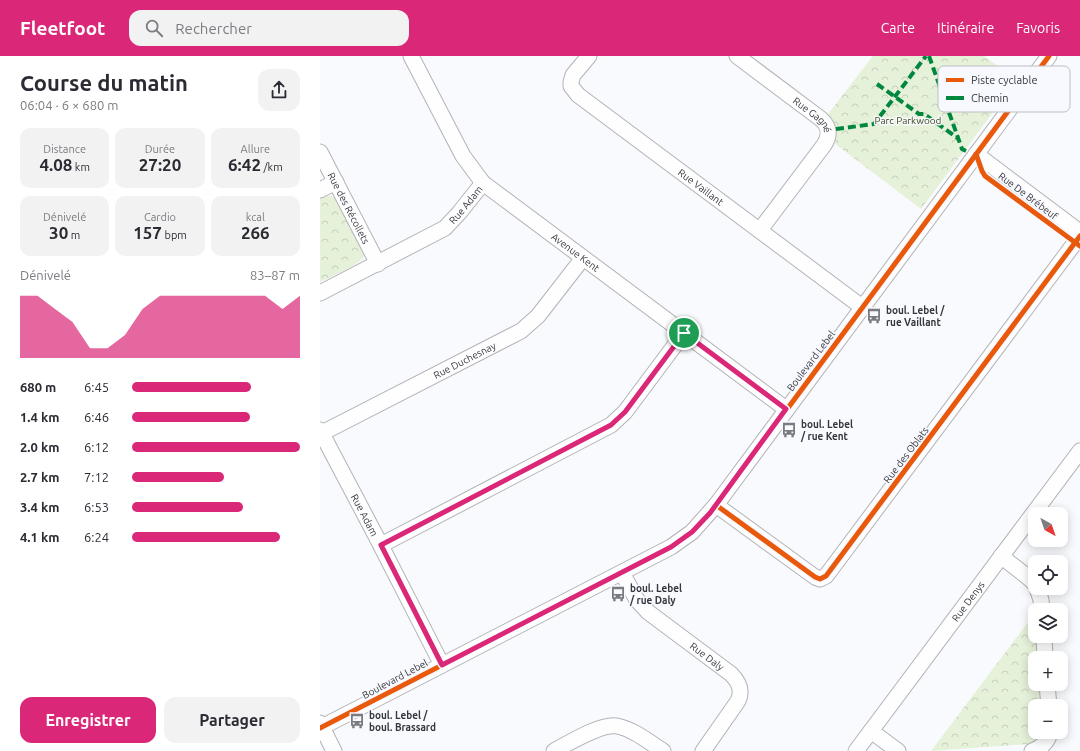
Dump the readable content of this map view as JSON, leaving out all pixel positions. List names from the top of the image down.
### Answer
{
  "streets": {
    "street": [
      "Rue Gagné",
      "Rue Vaillant",
      "Rue De Brébeuf",
      "Rue Adam",
      "Rue des Récollets",
      "Avenue Kent",
      "Rue Duchesnay",
      "Boulevard Lebel",
      "Rue des Oblats",
      "Rue Denys",
      "Rue Daly"
    ]
  },
  "crossings": [
    ["Rue Gagné", "Rue Vaillant"],
    ["Rue Vaillant", "Boulevard Lebel"],
    ["Rue De Brébeuf", "Boulevard Lebel"],
    ["Rue Adam", "Rue des Récollets"],
    ["Rue Adam", "Avenue Kent"],
    ["Rue Adam", "Rue Duchesnay"],
    ["Rue Adam", "Boulevard Lebel"],
    ["Avenue Kent", "Rue Duchesnay"],
    ["Avenue Kent", "Boulevard Lebel"],
    ["Boulevard Lebel", "Rue des Oblats"],
    ["Boulevard Lebel", "Rue Daly"]
  ],
  "parks": ["Parc Parkwood"],
  "places": {
    "bus stop": [
      "boul. Lebel / rue Vaillant",
      "boul. Lebel / rue Kent",
      "boul. Lebel / rue Daly",
      "boul. Lebel / boul. Brassard"
    ]
  },
  "legend": ["Piste cyclable", "Chemin"],
  "north": "bottom right",
  "page": {
    "header": "Fleetfoot",
    "search": "Rechercher",
    "nav": ["Carte", "Itinéraire", "Favoris"],
    "heading": ["Course du matin", "06:04 · 6 × 680 m"],
    "stats": [
      ["Distance", "4.08 km"],
      ["Durée", "27:20"],
      ["Allure", "6:42 /km"],
      ["Dénivelé", "30 m"],
      ["Cardio", "157 bpm"],
      ["kcal", "266"]
    ],
    "chart": ["Dénivelé", "83–87 m"],
    "list": [
      {
        "name": "680 m",
        "note": "6:45"
      },
      {
        "name": "1.4 km",
        "note": "6:46"
      },
      {
        "name": "2.0 km",
        "note": "6:12"
      },
      {
        "name": "2.7 km",
        "note": "7:12"
      },
      {
        "name": "3.4 km",
        "note": "6:53"
      },
      {
        "name": "4.1 km",
        "note": "6:24"
      }
    ],
    "map_buttons": ["+", "−"],
    "buttons": ["Enregistrer", "Partager"]
  }
}
